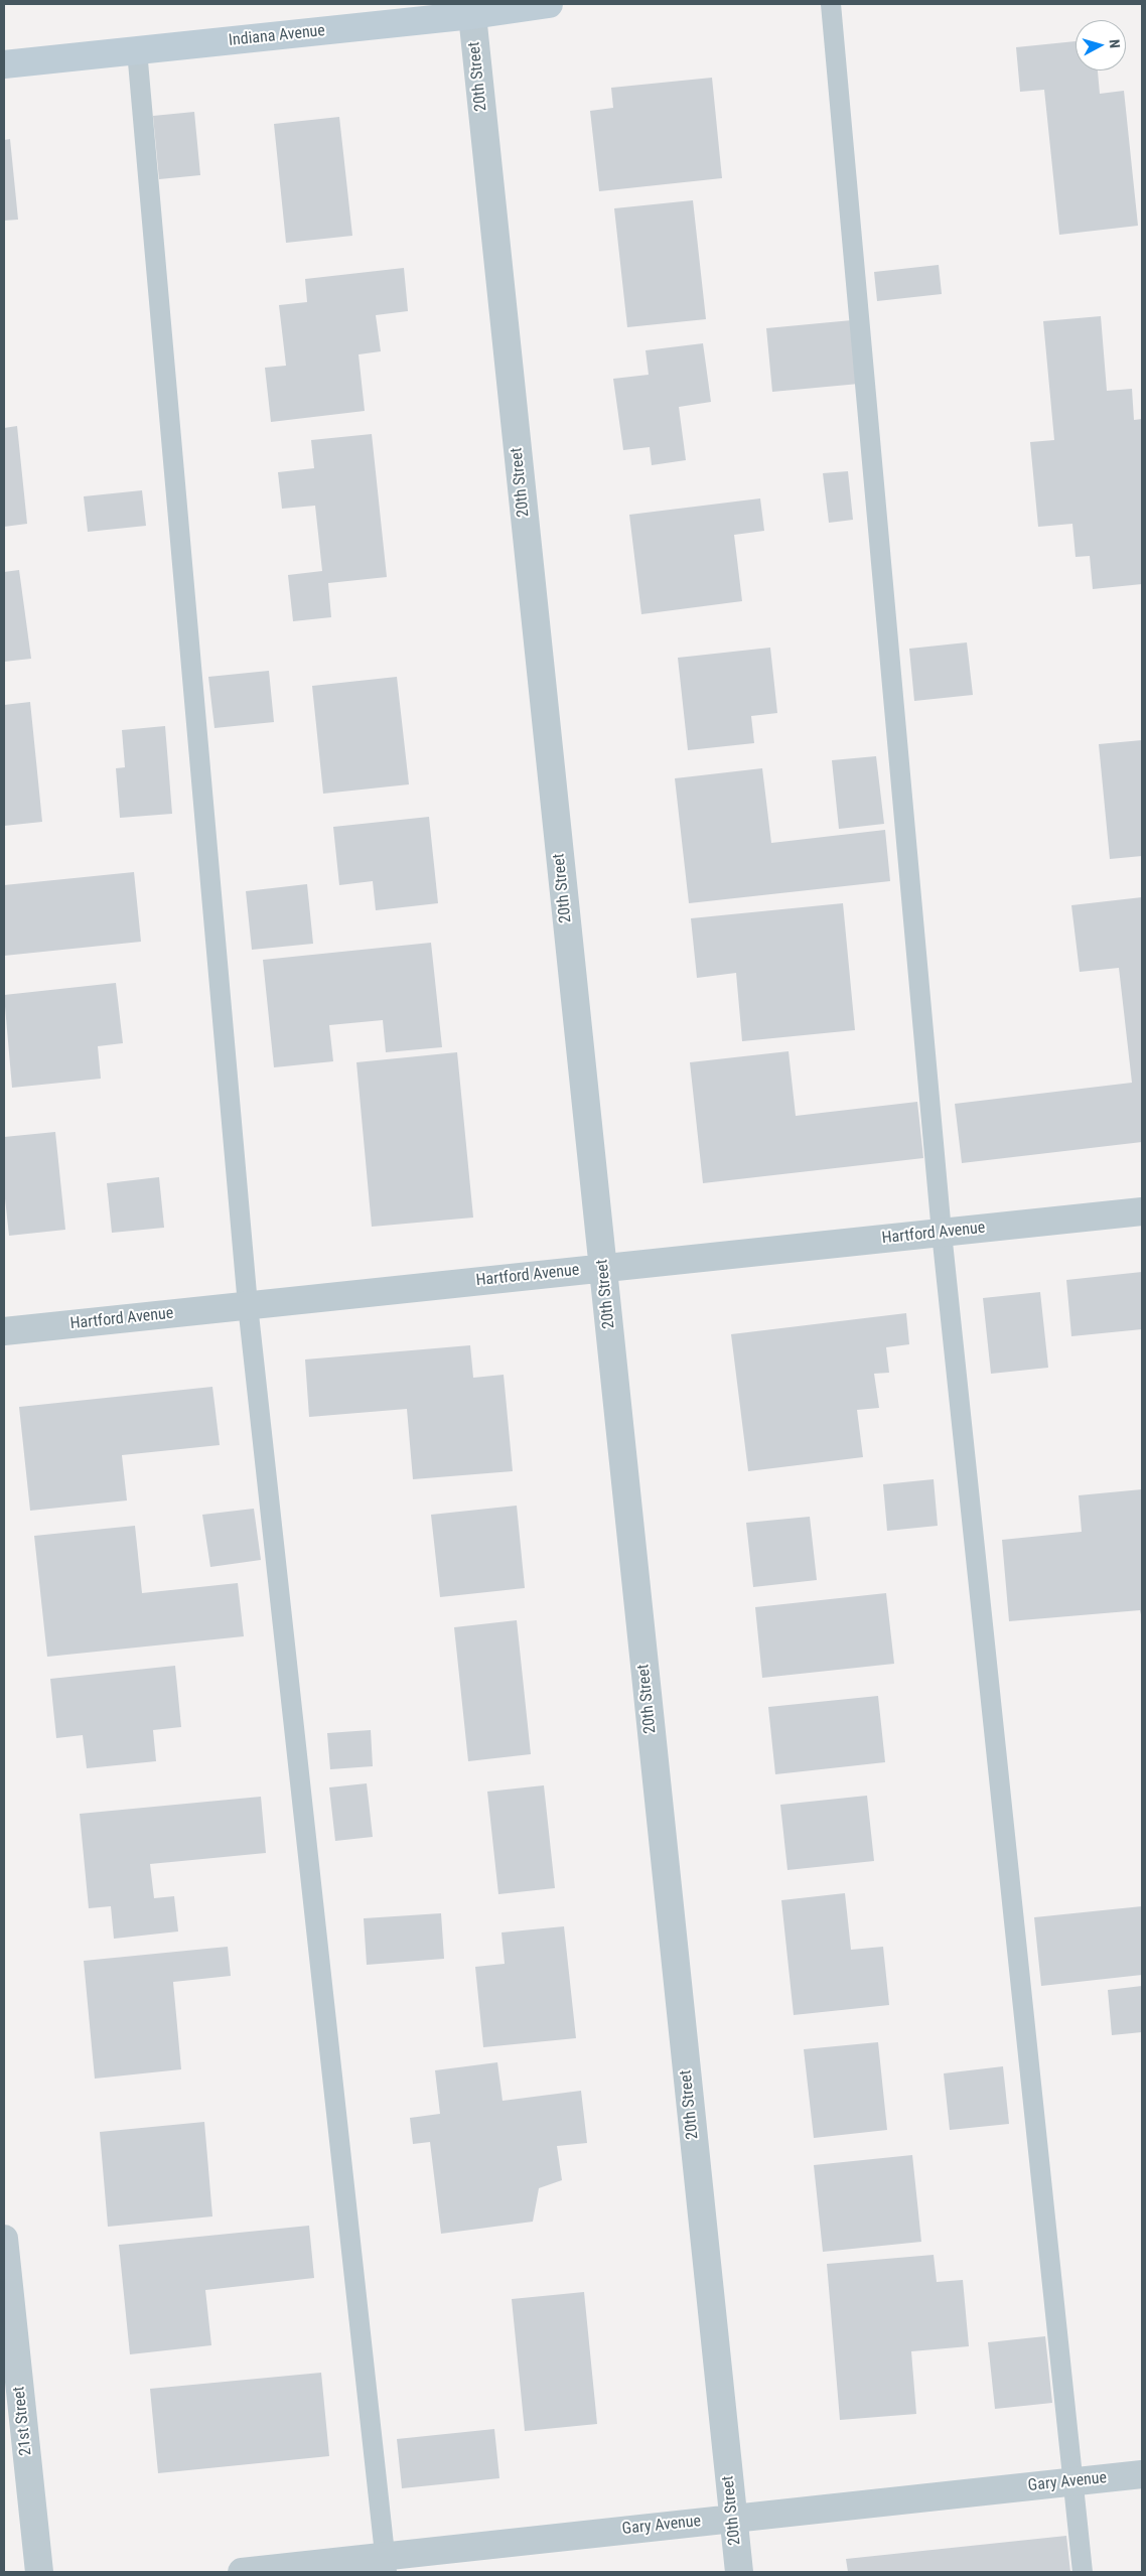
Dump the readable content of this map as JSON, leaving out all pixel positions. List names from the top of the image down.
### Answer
{
  "streets": {
    "main road": ["Indiana Avenue"],
    "street": [
      "20th Street",
      "Hartford Avenue",
      "21st Street",
      "Gary Avenue"
    ]
  },
  "crossings": [
    ["Indiana Avenue", "20th Street"],
    ["20th Street", "Hartford Avenue"],
    ["20th Street", "Gary Avenue"]
  ],
  "north": "right"
}
